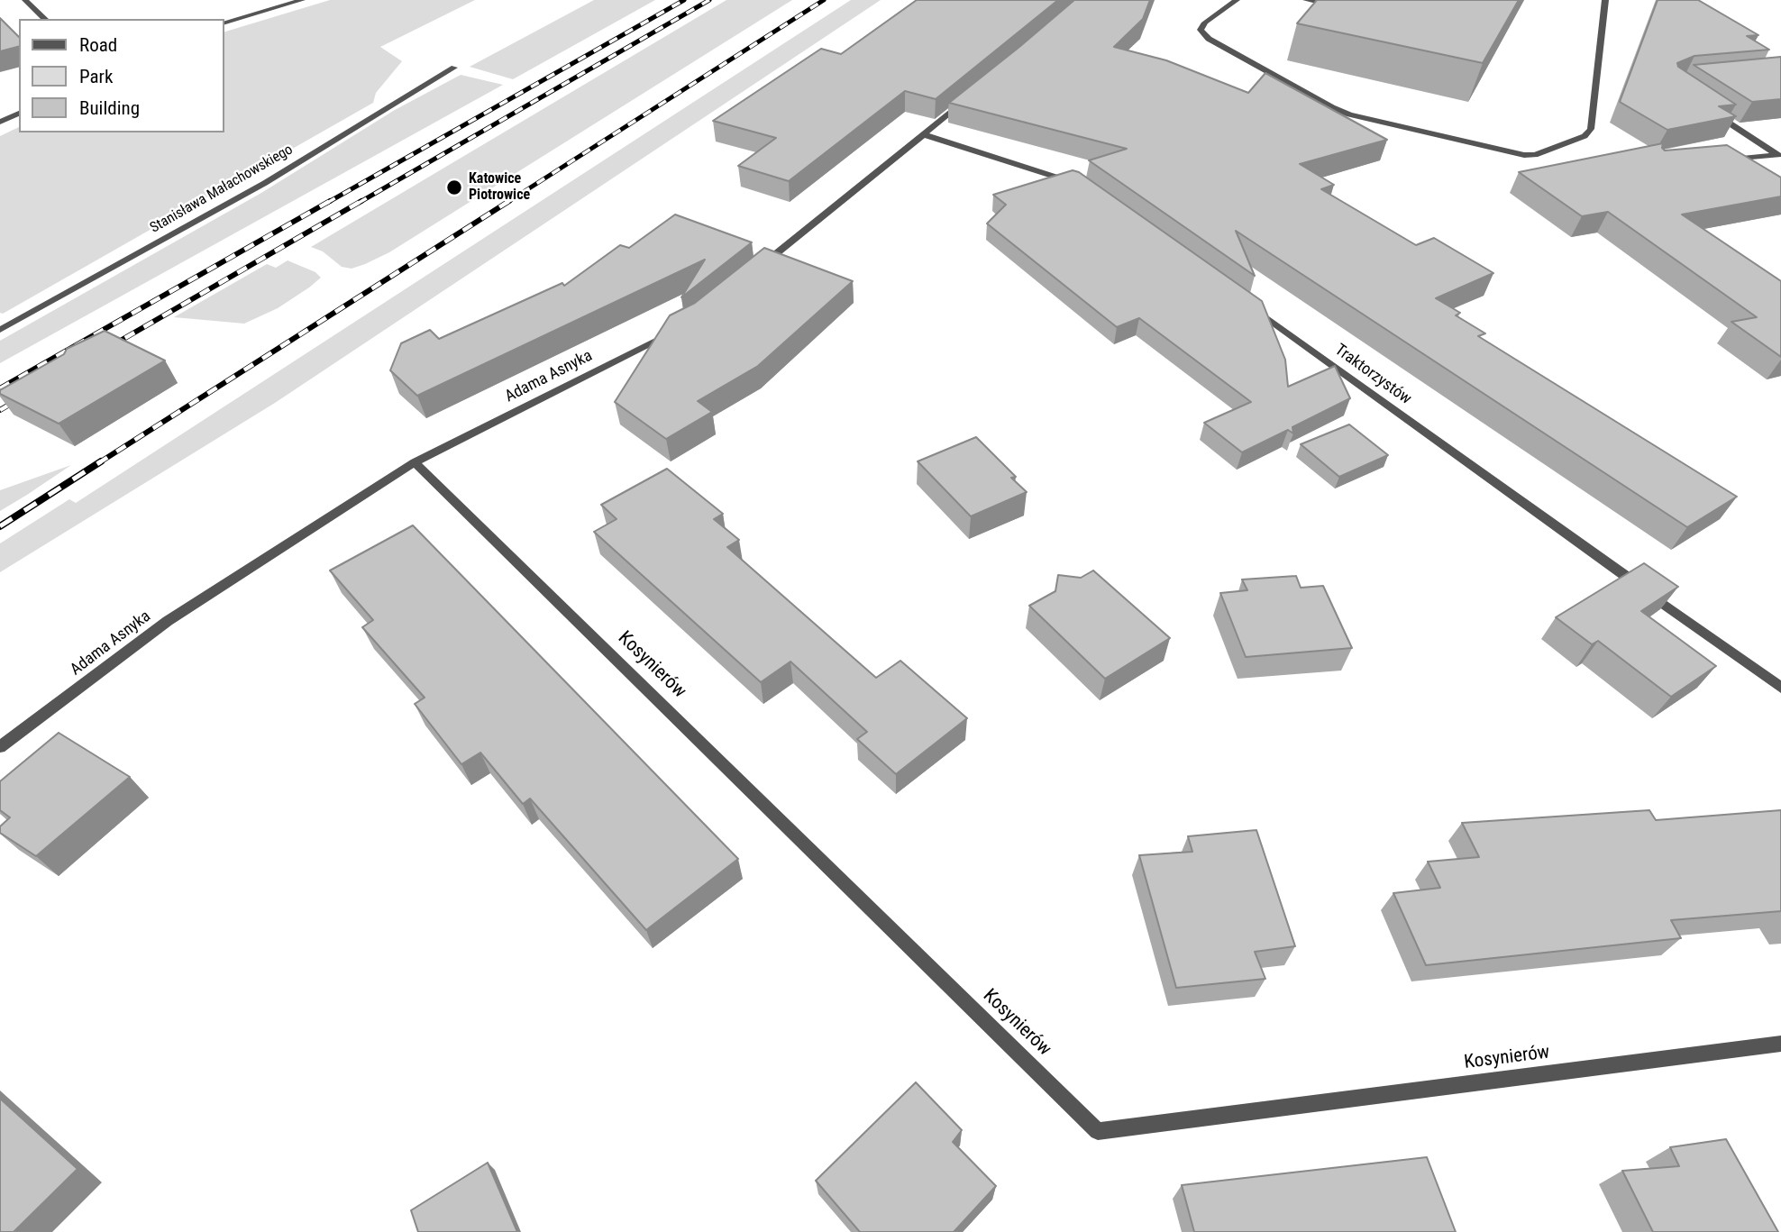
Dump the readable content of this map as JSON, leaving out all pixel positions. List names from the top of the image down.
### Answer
{
  "streets": {
    "street": [
      "Stanisława Małachowskiego",
      "Traktorzystów",
      "Adama Asnyka",
      "Kosynierów"
    ]
  },
  "crossings": [
    ["Adama Asnyka", "Kosynierów"]
  ],
  "places": ["Katowice Piotrowice"],
  "legend": ["Road", "Park", "Building"]
}
